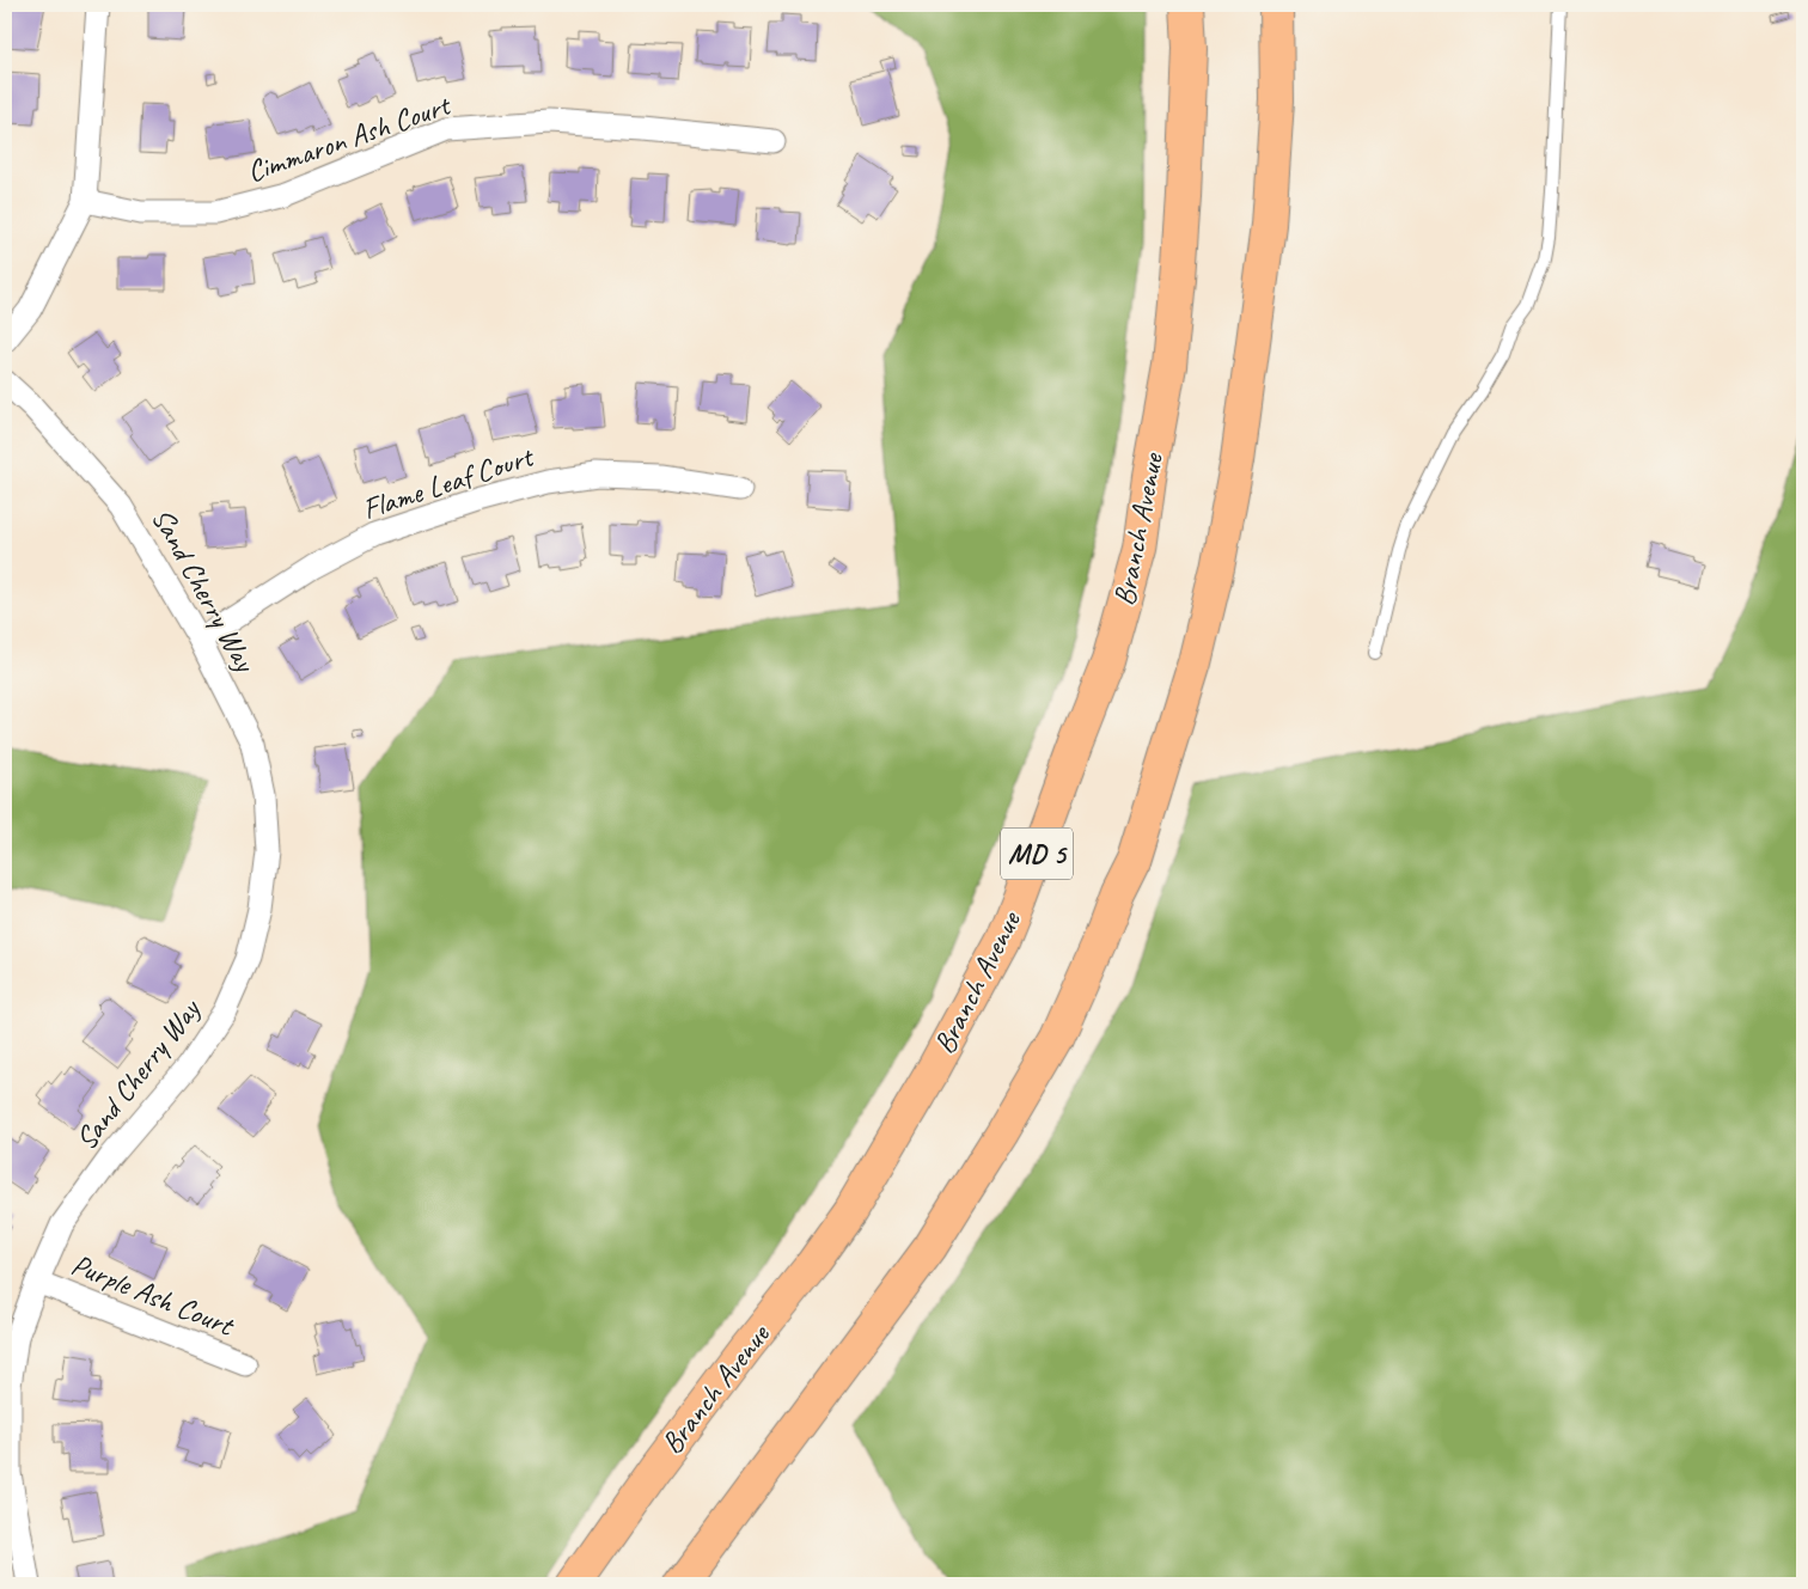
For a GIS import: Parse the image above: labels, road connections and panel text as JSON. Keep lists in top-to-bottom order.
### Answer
{
  "streets": {
    "highway": ["Branch Avenue", "MD 5"],
    "street": [
      "Cimmaron Ash Court",
      "Flame Leaf Court",
      "Sand Cherry Way",
      "Purple Ash Court"
    ]
  },
  "crossings": [
    ["Flame Leaf Court", "Sand Cherry Way"],
    ["Sand Cherry Way", "Purple Ash Court"]
  ]
}
